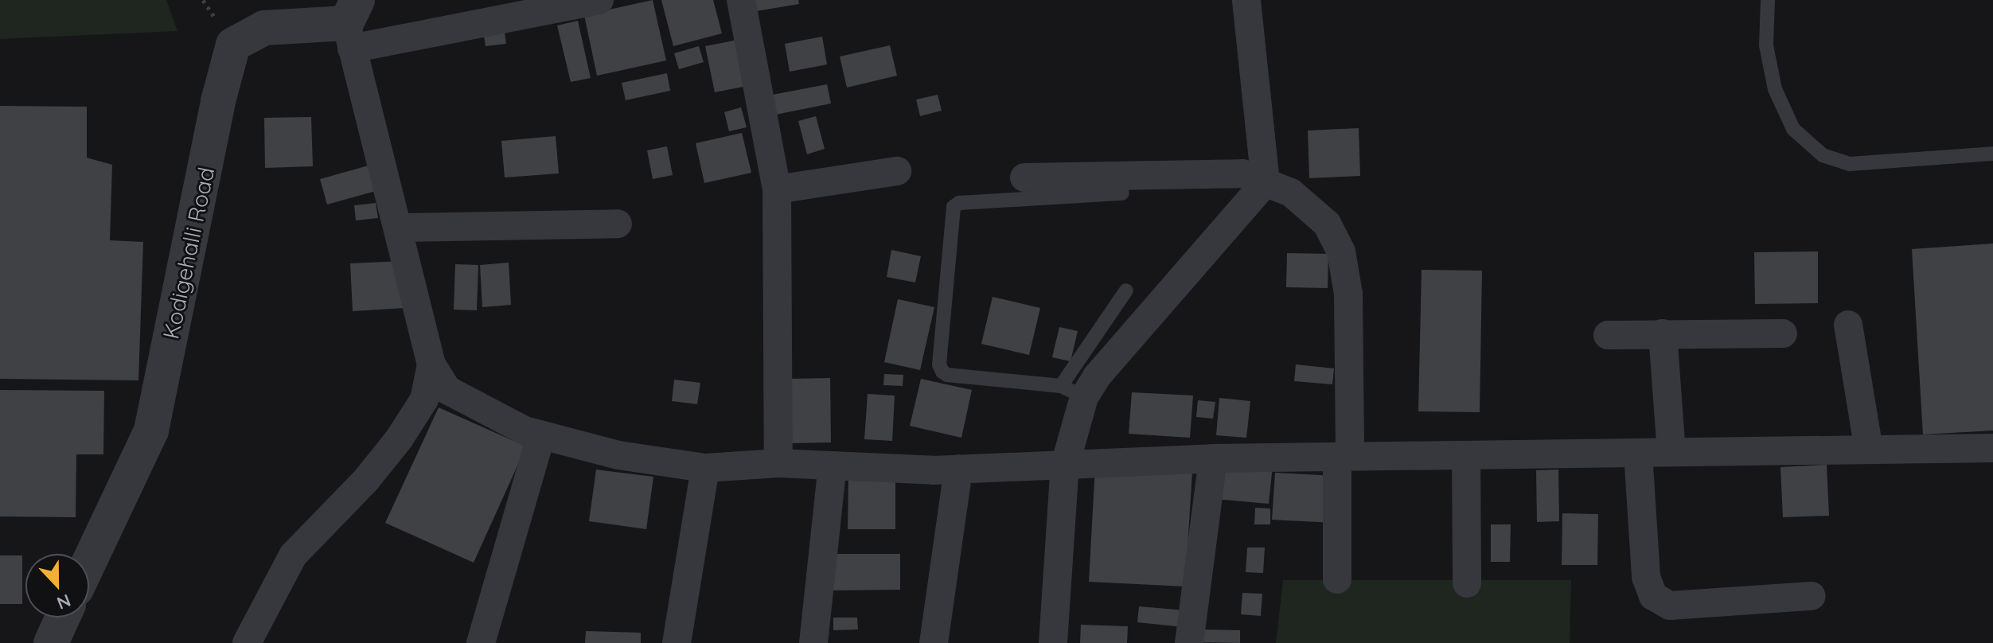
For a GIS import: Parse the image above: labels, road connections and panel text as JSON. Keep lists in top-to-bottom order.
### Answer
{
  "streets": {
    "street": ["Kodigehalli Road"]
  },
  "north": "bottom"
}
